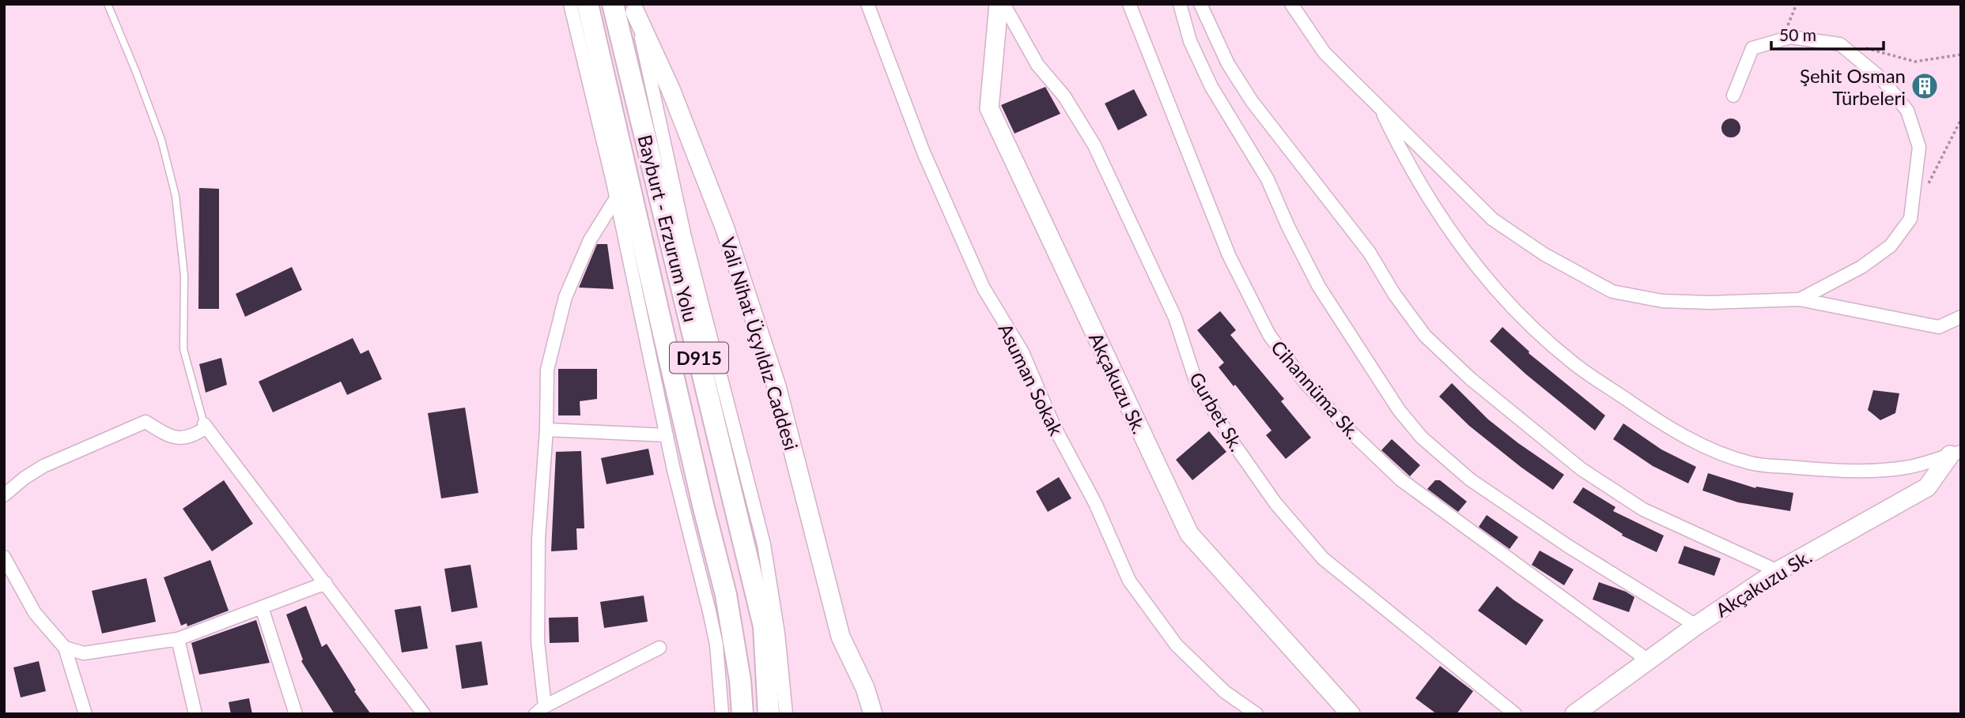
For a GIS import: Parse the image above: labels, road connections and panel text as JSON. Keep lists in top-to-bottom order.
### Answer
{
  "streets": {
    "highway": ["Bayburt - Erzurum Yolu", "D915"],
    "main road": ["Vali Nihat Üçyıldız Caddesi", "Akçakuzu Sk."],
    "street": ["Asuman Sokak", "Cihannüma Sk.", "Gurbet Sk."]
  },
  "crossings": [
    ["Akçakuzu Sk.", "Cihannüma Sk."]
  ],
  "places": {
    "building": ["Şehit Osman Türbeleri"]
  },
  "scale_bar": "50 m"
}
